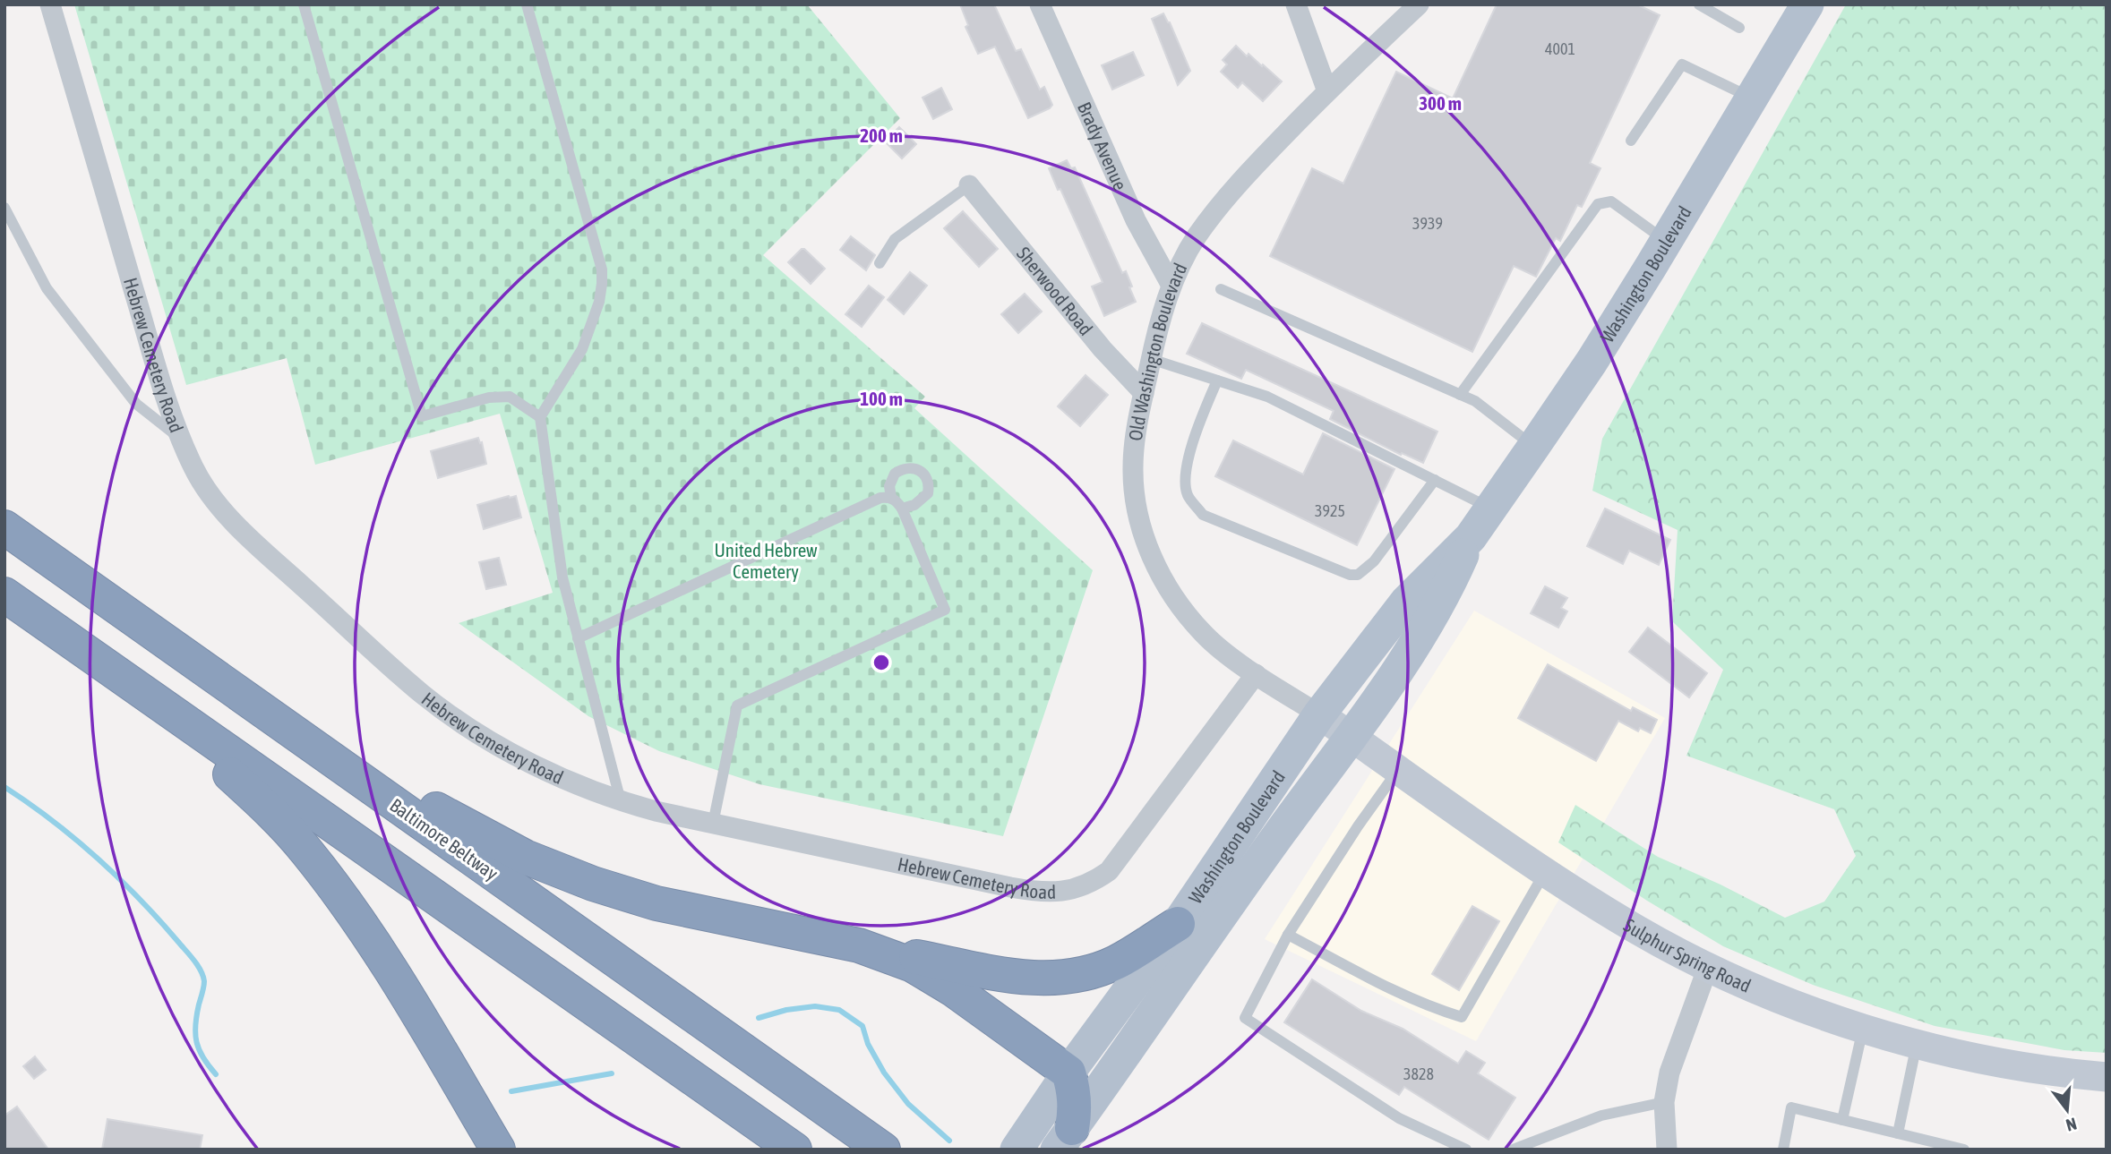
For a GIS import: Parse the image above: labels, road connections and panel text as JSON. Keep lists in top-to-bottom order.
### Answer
{
  "streets": {
    "highway": ["Baltimore Beltway"],
    "main road": ["Washington Boulevard", "Sulphur Spring Road"],
    "street": [
      "Brady Avenue",
      "Sherwood Road",
      "Old Washington Boulevard",
      "Hebrew Cemetery Road"
    ]
  },
  "crossings": [
    ["Brady Avenue", "Old Washington Boulevard"],
    ["Washington Boulevard", "Old Washington Boulevard"],
    ["Washington Boulevard", "Sulphur Spring Road"],
    ["Sherwood Road", "Old Washington Boulevard"],
    ["Old Washington Boulevard", "Hebrew Cemetery Road"],
    ["Old Washington Boulevard", "Sulphur Spring Road"]
  ],
  "parks": ["United Hebrew Cemetery"],
  "house_numbers": [
    "4001",
    "3939",
    "3925",
    "3828"
  ],
  "north": "bottom",
  "rings": ["300 m", "200 m", "100 m"]
}
